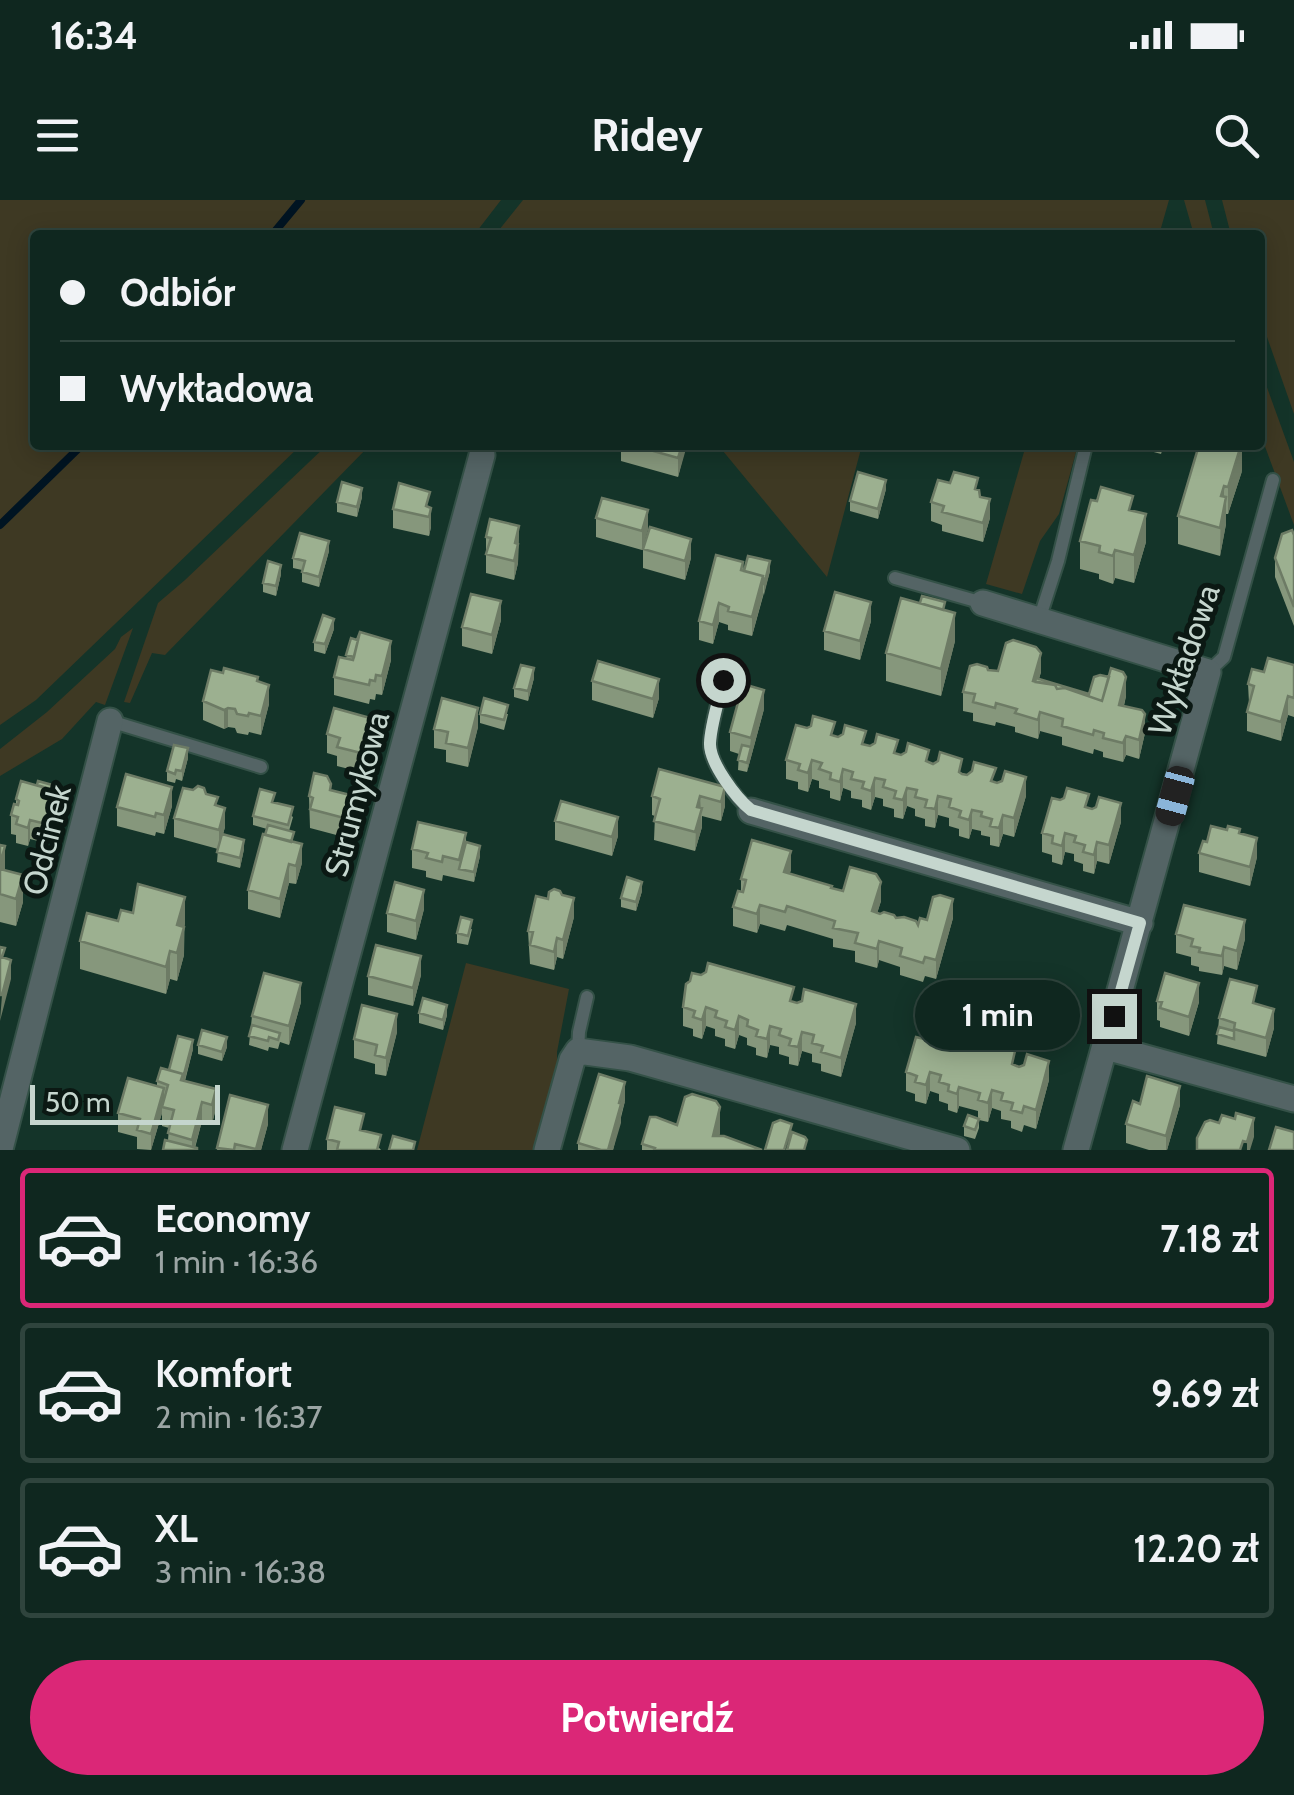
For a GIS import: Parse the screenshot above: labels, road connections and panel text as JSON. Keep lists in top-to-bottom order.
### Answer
{
  "streets": {
    "street": ["Wykładowa", "Strumykowa", "Odcinek"]
  },
  "scale_bar": "50 m",
  "page": {
    "status": "16:34",
    "header": "Ridey",
    "banner": ["Odbiór", "Wykładowa"],
    "bubble": "1 min",
    "scale": "50 m",
    "list": [
      {
        "name": "Economy",
        "note": "1 min · 16:36",
        "value": "7.18 zł"
      },
      {
        "name": "Komfort",
        "note": "2 min · 16:37",
        "value": "9.69 zł"
      },
      {
        "name": "XL",
        "note": "3 min · 16:38",
        "value": "12.20 zł"
      }
    ],
    "buttons": "Potwierdź"
  }
}
